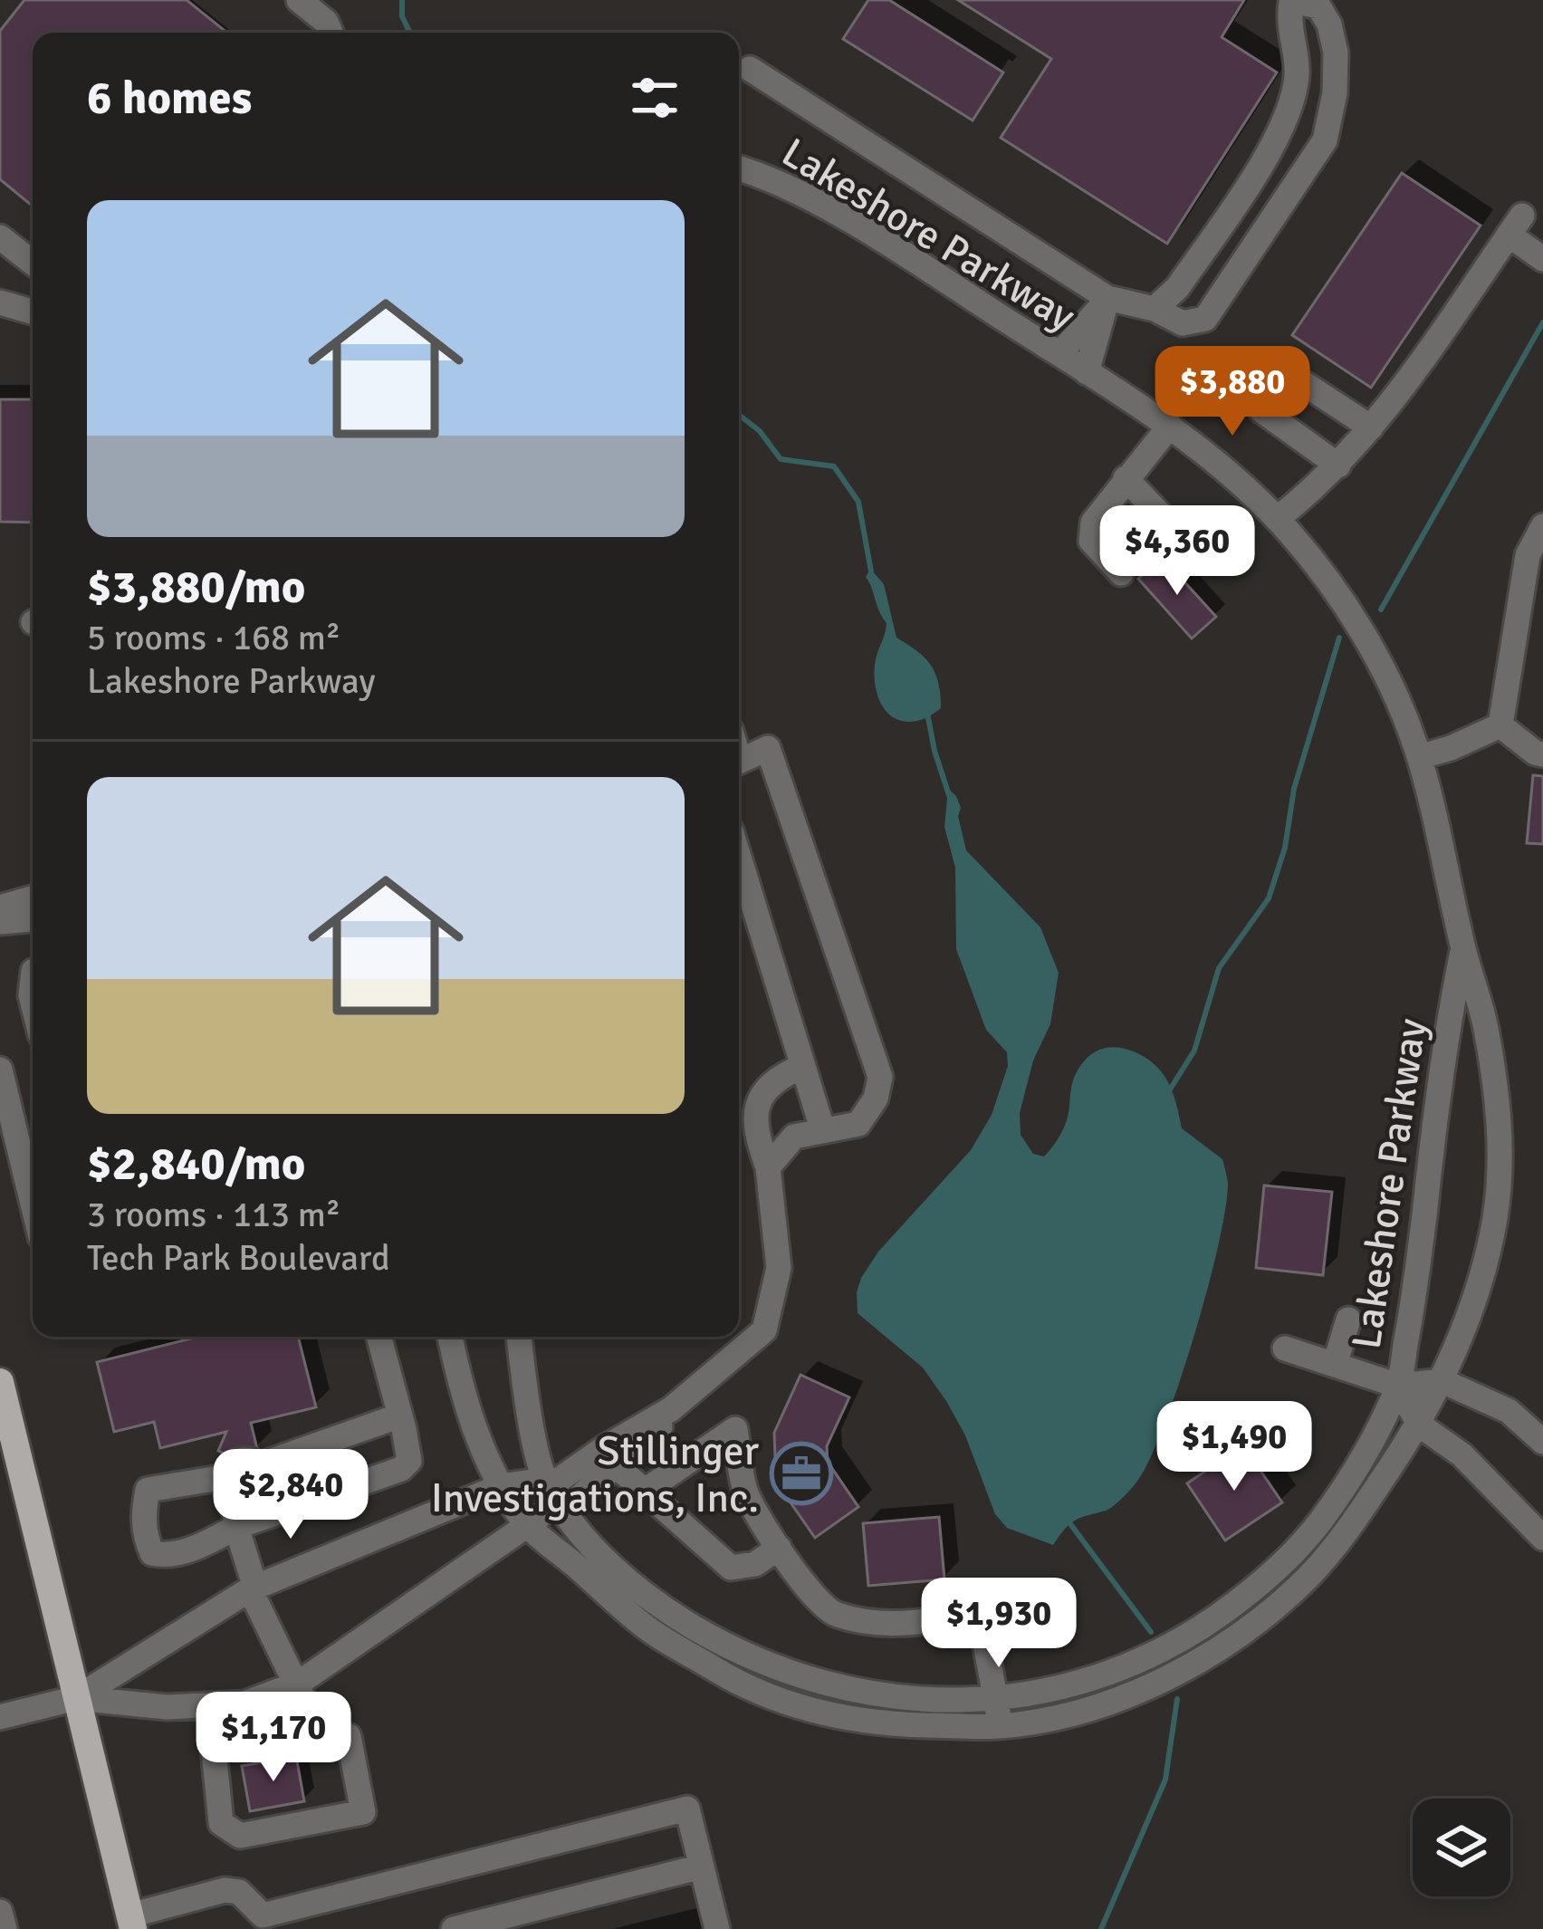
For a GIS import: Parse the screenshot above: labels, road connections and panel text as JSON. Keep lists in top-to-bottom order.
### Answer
{
  "streets": {
    "street": ["Lakeshore Parkway"]
  },
  "places": {
    "office": ["Stillinger Investigations, Inc."]
  },
  "page": {
    "heading": "6 homes",
    "list": [
      {
        "name": "$3,880/mo",
        "note": "5 rooms · 168 m² · Lakeshore Parkway"
      },
      {
        "name": "$2,840/mo",
        "note": "3 rooms · 113 m² · Tech Park Boulevard"
      }
    ],
    "price": [
      "$3,880",
      "$4,360",
      "$1,490",
      "$2,840",
      "$1,930",
      "$1,170"
    ]
  }
}
